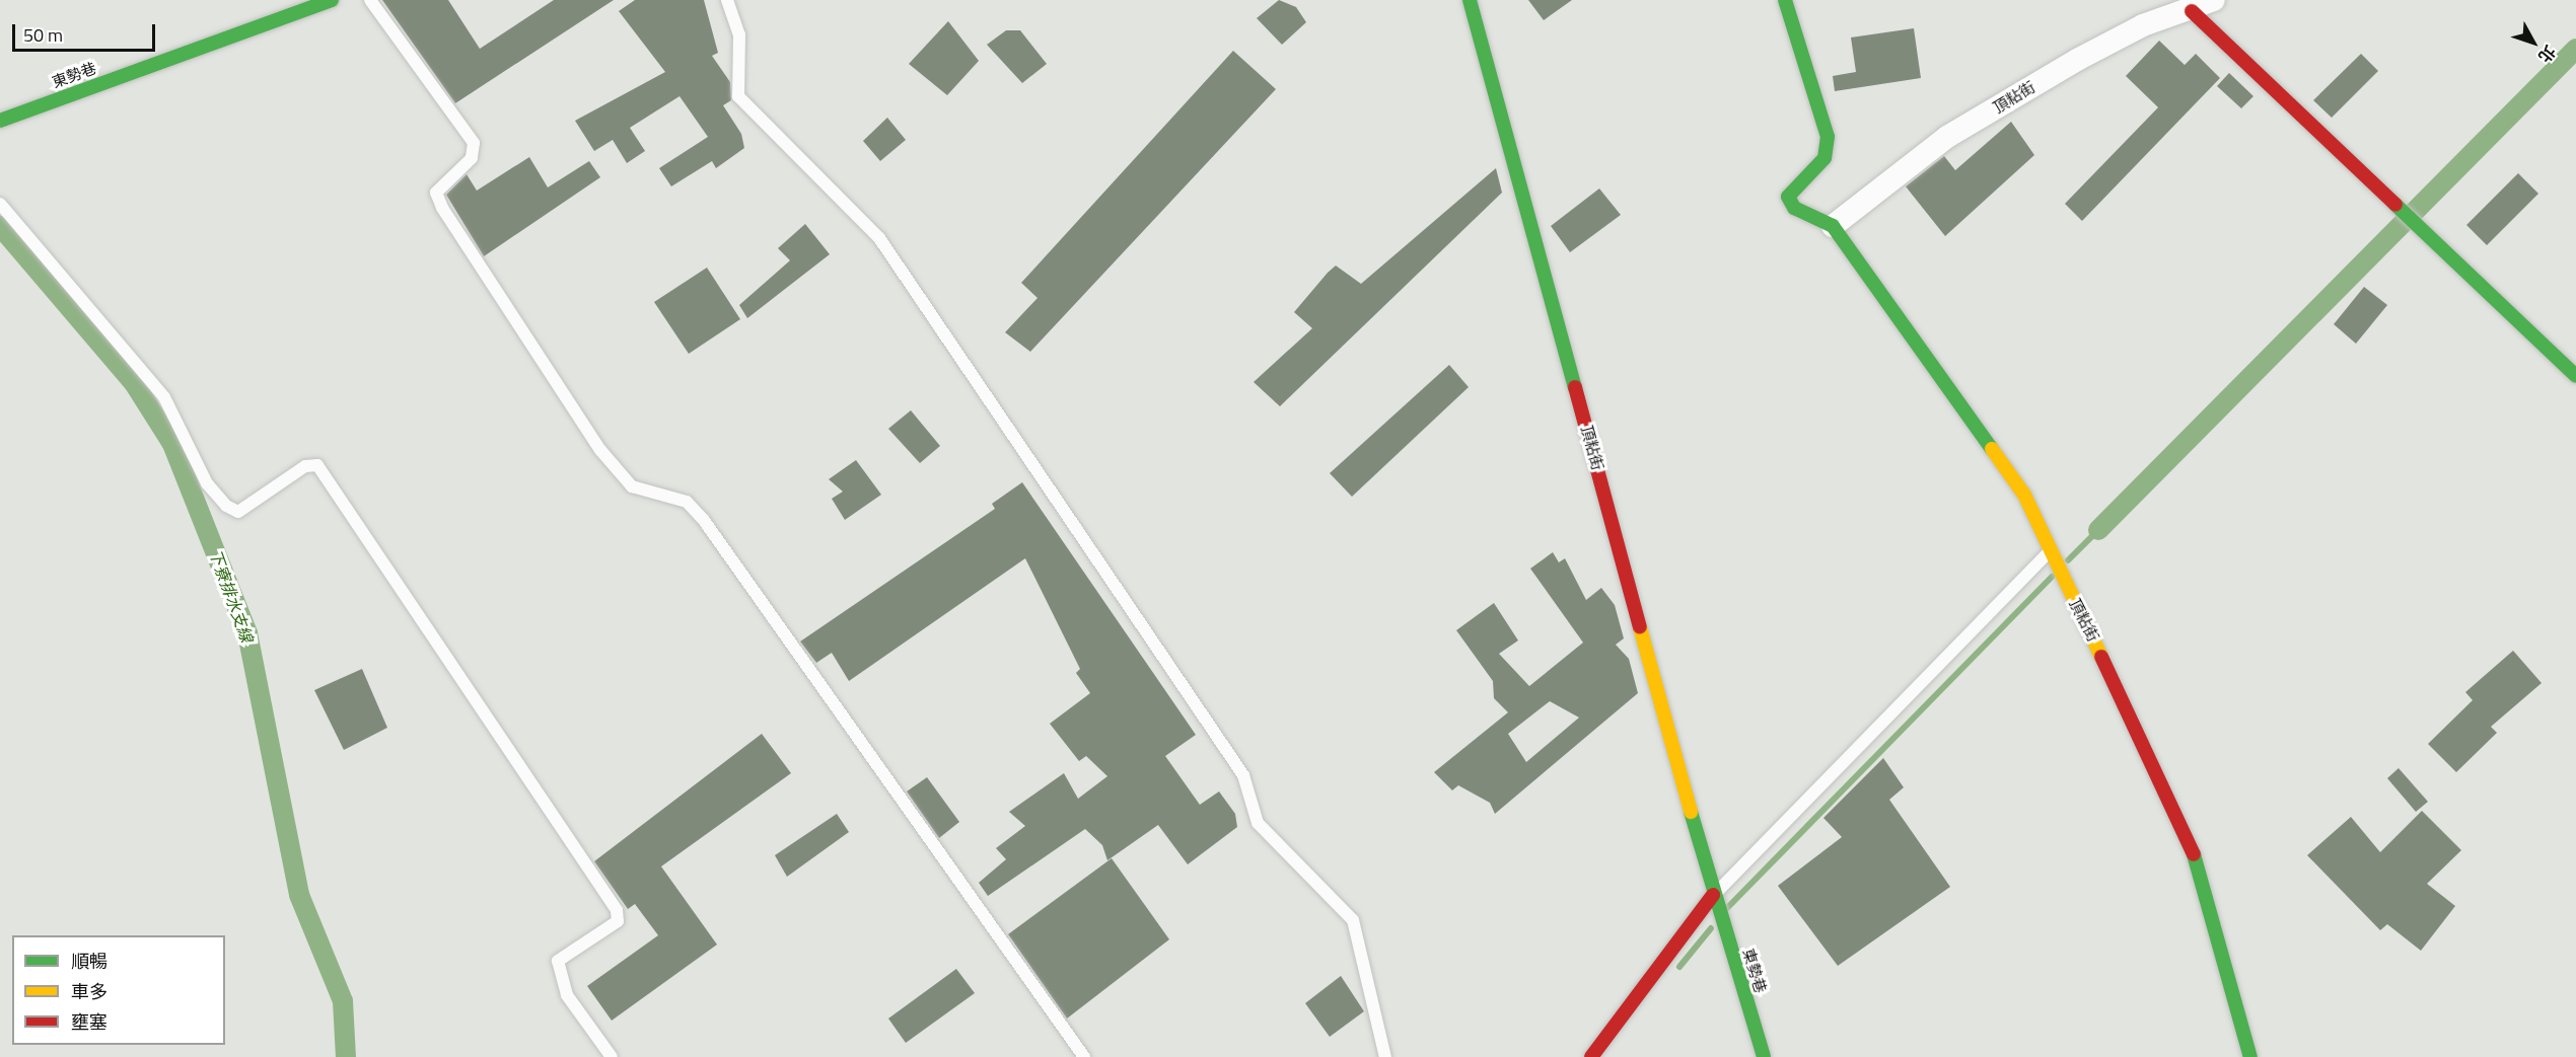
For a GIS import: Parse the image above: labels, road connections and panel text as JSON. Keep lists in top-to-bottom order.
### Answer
{
  "streets": {
    "street": ["東勢巷", "頂粘街"]
  },
  "crossings": [
    ["東勢巷", "頂粘街"]
  ],
  "water": ["下寮排水支線"],
  "legend": ["順暢", "車多", "壅塞"],
  "scale_bar": "50 m",
  "north": "bottom right"
}
